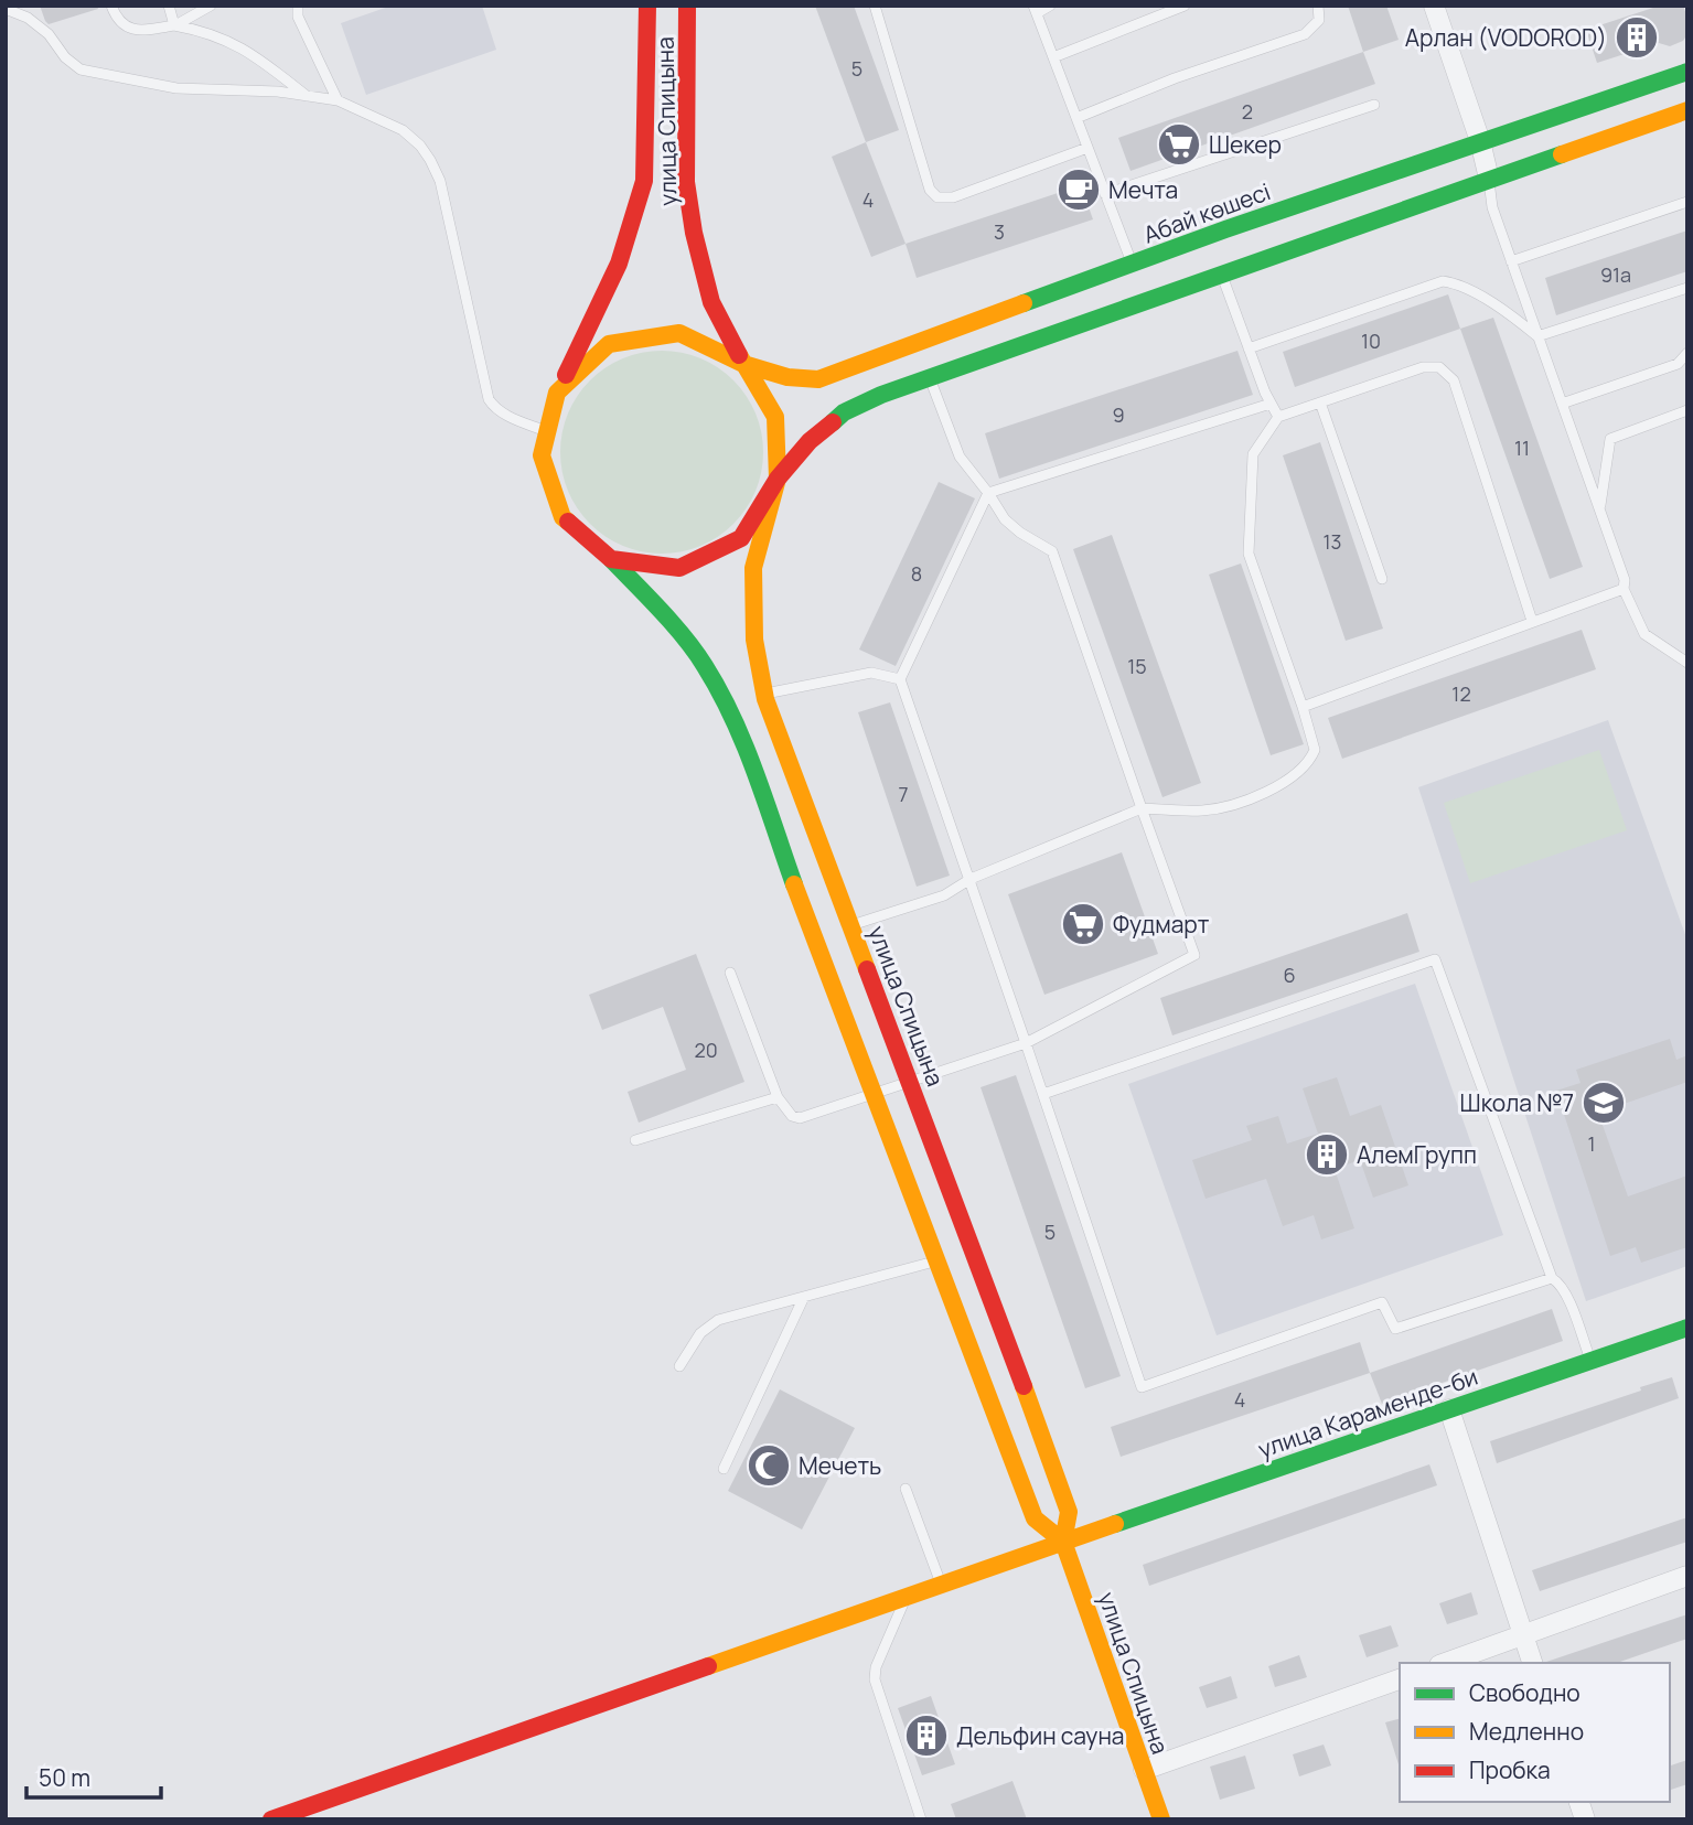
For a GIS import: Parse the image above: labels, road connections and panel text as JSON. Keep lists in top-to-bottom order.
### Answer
{
  "streets": {
    "street": ["улица Спицына", "Абай көшесі", "улица Караменде-би"]
  },
  "crossings": [
    ["улица Спицына", "Абай көшесі"],
    ["улица Спицына", "улица Караменде-би"]
  ],
  "places": {
    "building": ["Арлан (VODOROD)", "АлемГрупп", "Дельфин сауна"],
    "supermarket": ["Шекер", "Фудмарт"],
    "cafe": ["Мечта"],
    "school or university": ["Школа №7"],
    "mosque": ["Мечеть"]
  },
  "house_numbers": [
    "5",
    "2",
    "4",
    "3",
    "91а",
    "10",
    "9",
    "11",
    "13",
    "8",
    "15",
    "12",
    "7",
    "6",
    "20",
    "1",
    "5",
    "4"
  ],
  "legend": ["Свободно", "Медленно", "Пробка"],
  "scale_bar": "50 m"
}
